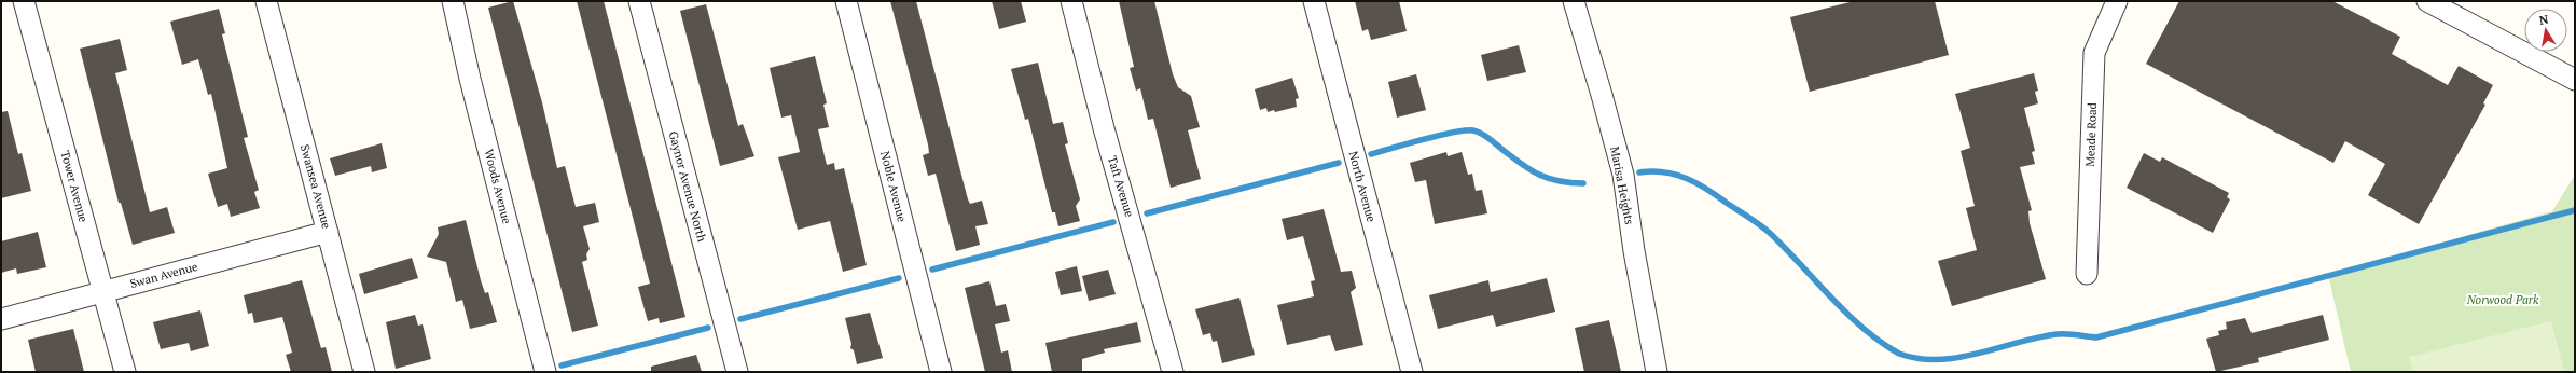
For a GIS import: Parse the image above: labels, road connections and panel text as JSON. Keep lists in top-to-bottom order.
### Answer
{
  "streets": {
    "street": [
      "Meade Road",
      "Marisa Heights",
      "Tower Avenue",
      "Swansea Avenue",
      "Woods Avenue",
      "Gaynor Avenue North",
      "Noble Avenue",
      "Taft Avenue",
      "North Avenue",
      "Swan Avenue"
    ]
  },
  "crossings": [
    ["Tower Avenue", "Swan Avenue"],
    ["Swansea Avenue", "Swan Avenue"]
  ],
  "parks": ["Norwood Park"],
  "north": "top"
}
